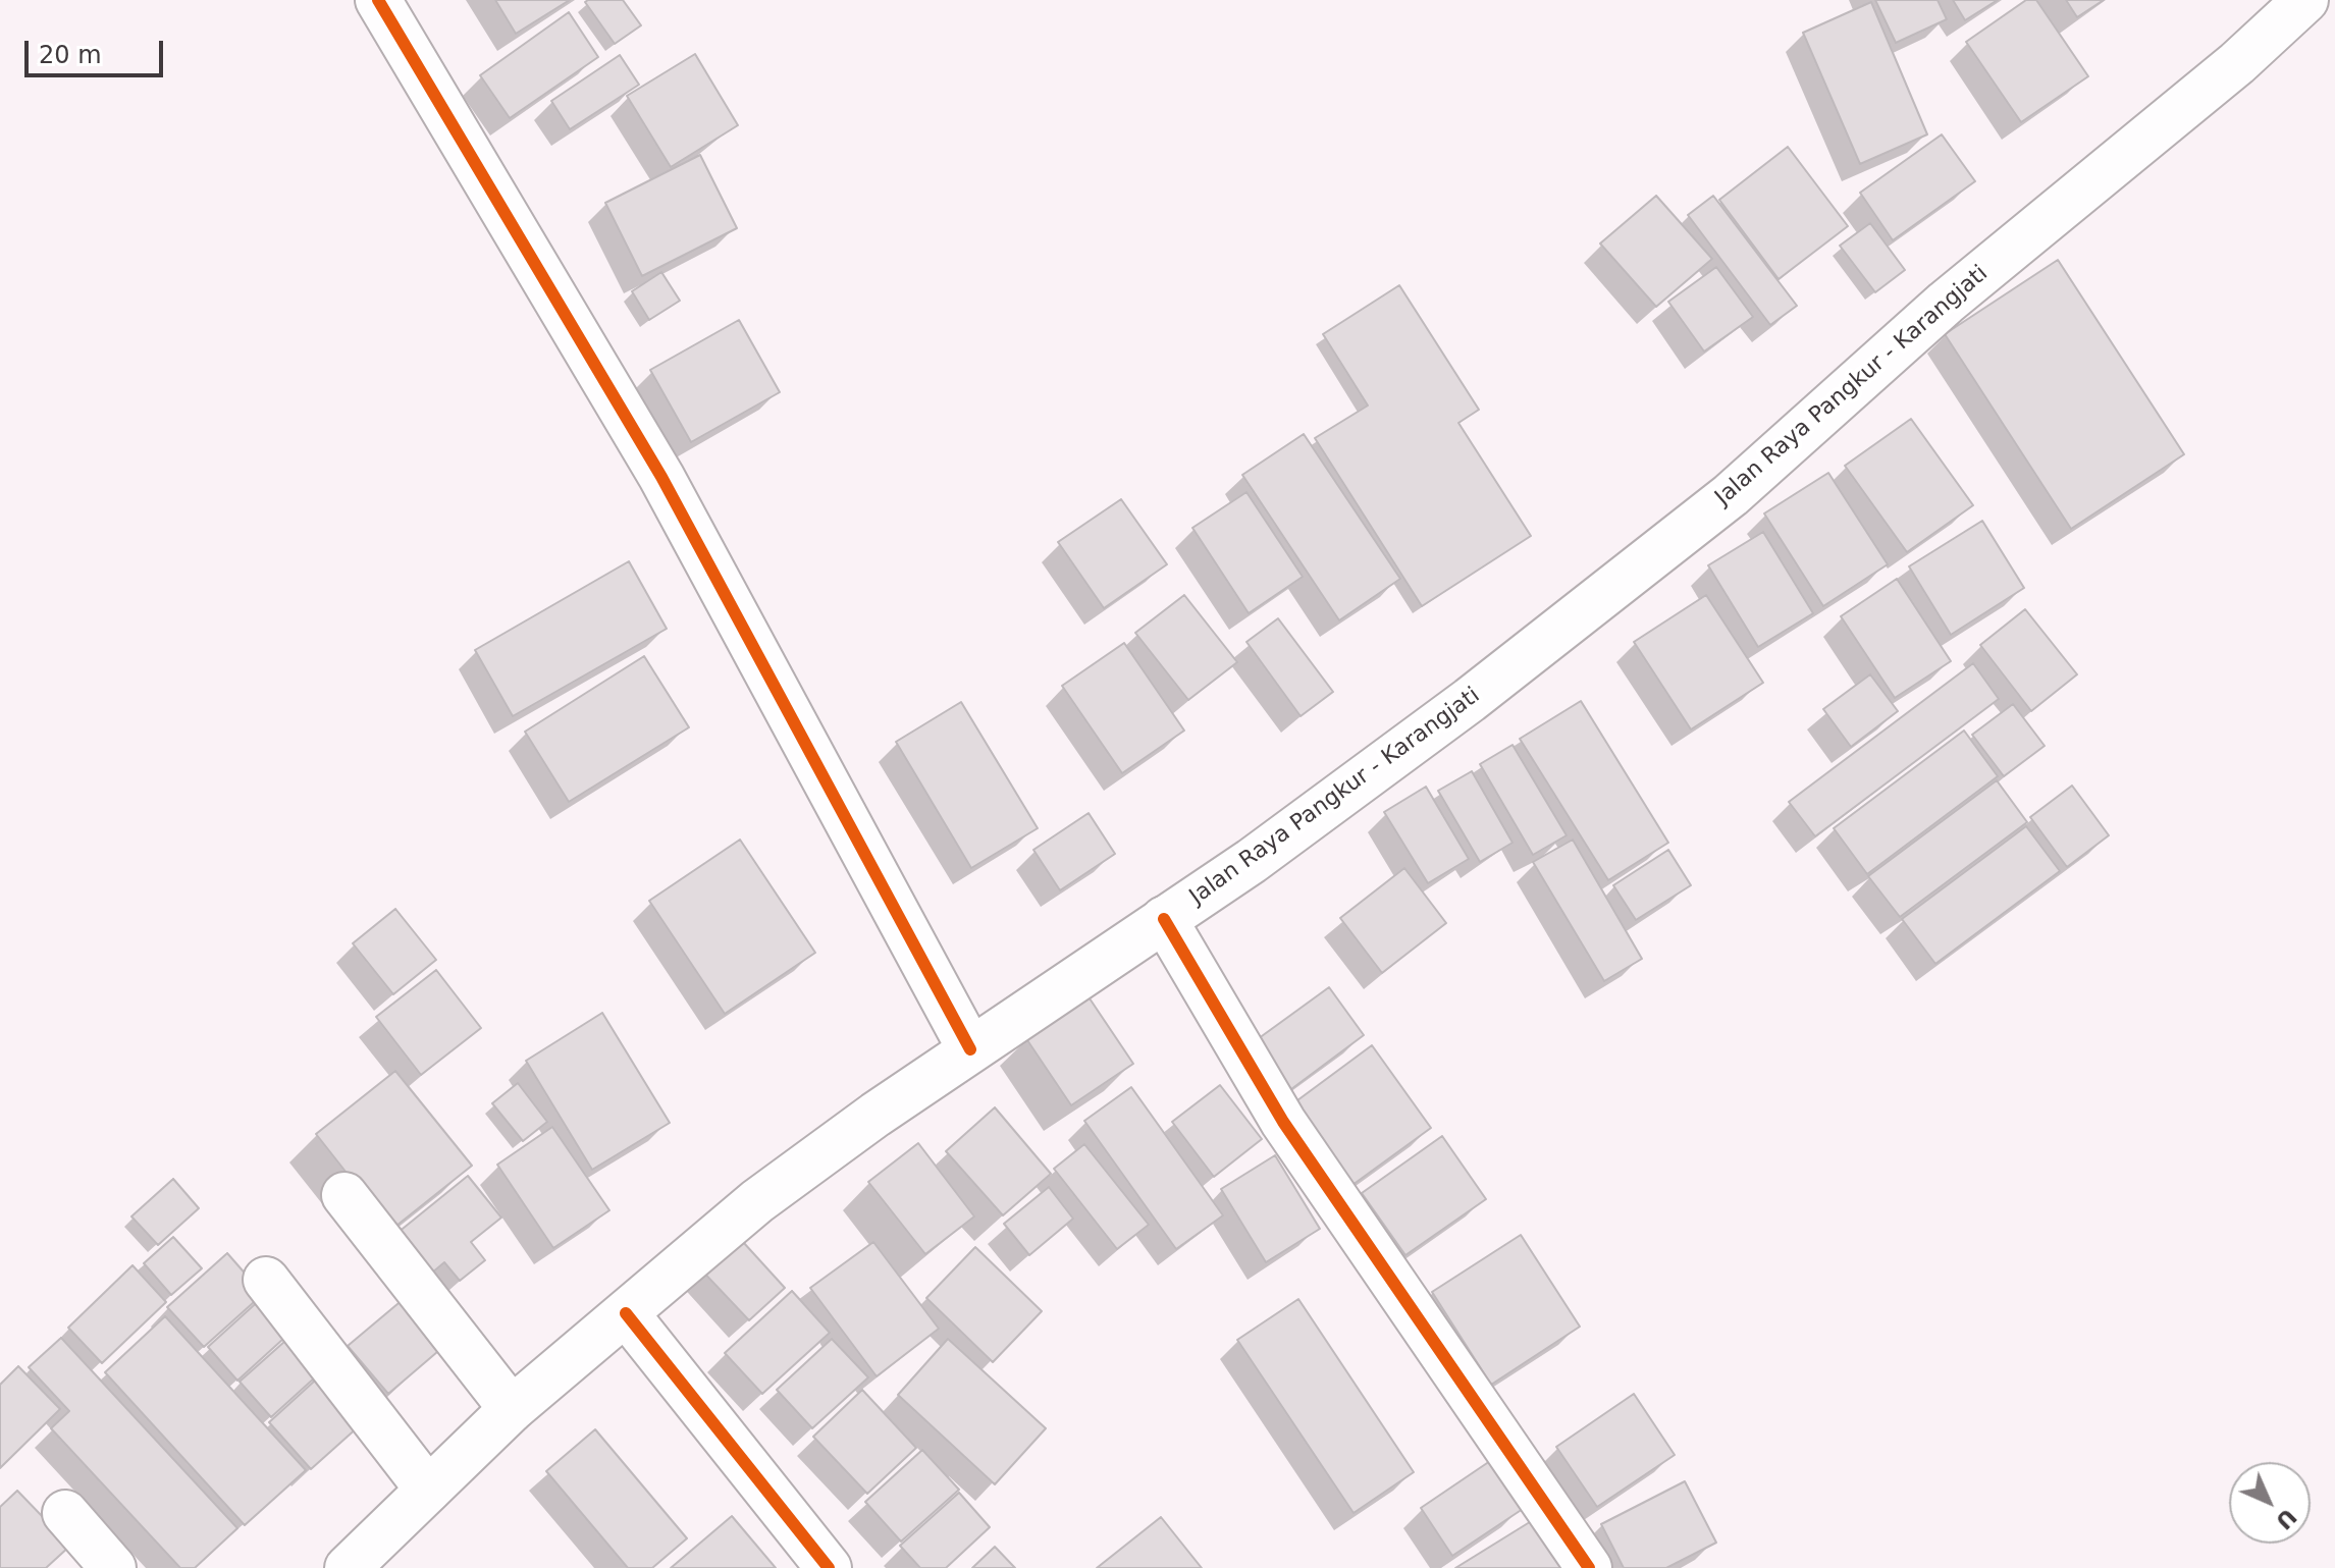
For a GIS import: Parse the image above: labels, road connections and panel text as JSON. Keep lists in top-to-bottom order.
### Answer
{
  "streets": {
    "street": ["Jalan Raya Pangkur - Karangjati"]
  },
  "scale_bar": "20 m",
  "north": "bottom right"
}
